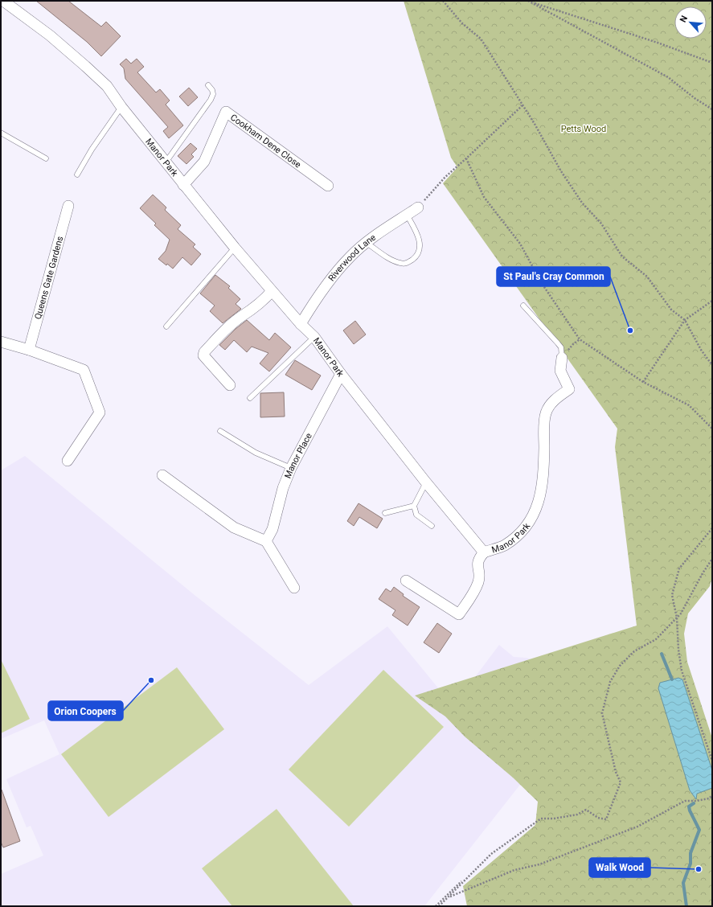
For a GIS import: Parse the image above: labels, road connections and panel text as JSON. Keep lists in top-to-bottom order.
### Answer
{
  "streets": {
    "street": [
      "Cookham Dene Close",
      "Manor Park",
      "Riverwood Lane",
      "Queens Gate Gardens",
      "Manor Place"
    ]
  },
  "crossings": [
    ["Cookham Dene Close", "Manor Park"],
    ["Manor Park", "Riverwood Lane"],
    ["Manor Park", "Manor Place"]
  ],
  "parks": ["Petts Wood"],
  "places": ["St Paul's Cray Common", "Orion Coopers", "Walk Wood"],
  "north": "top left"
}
